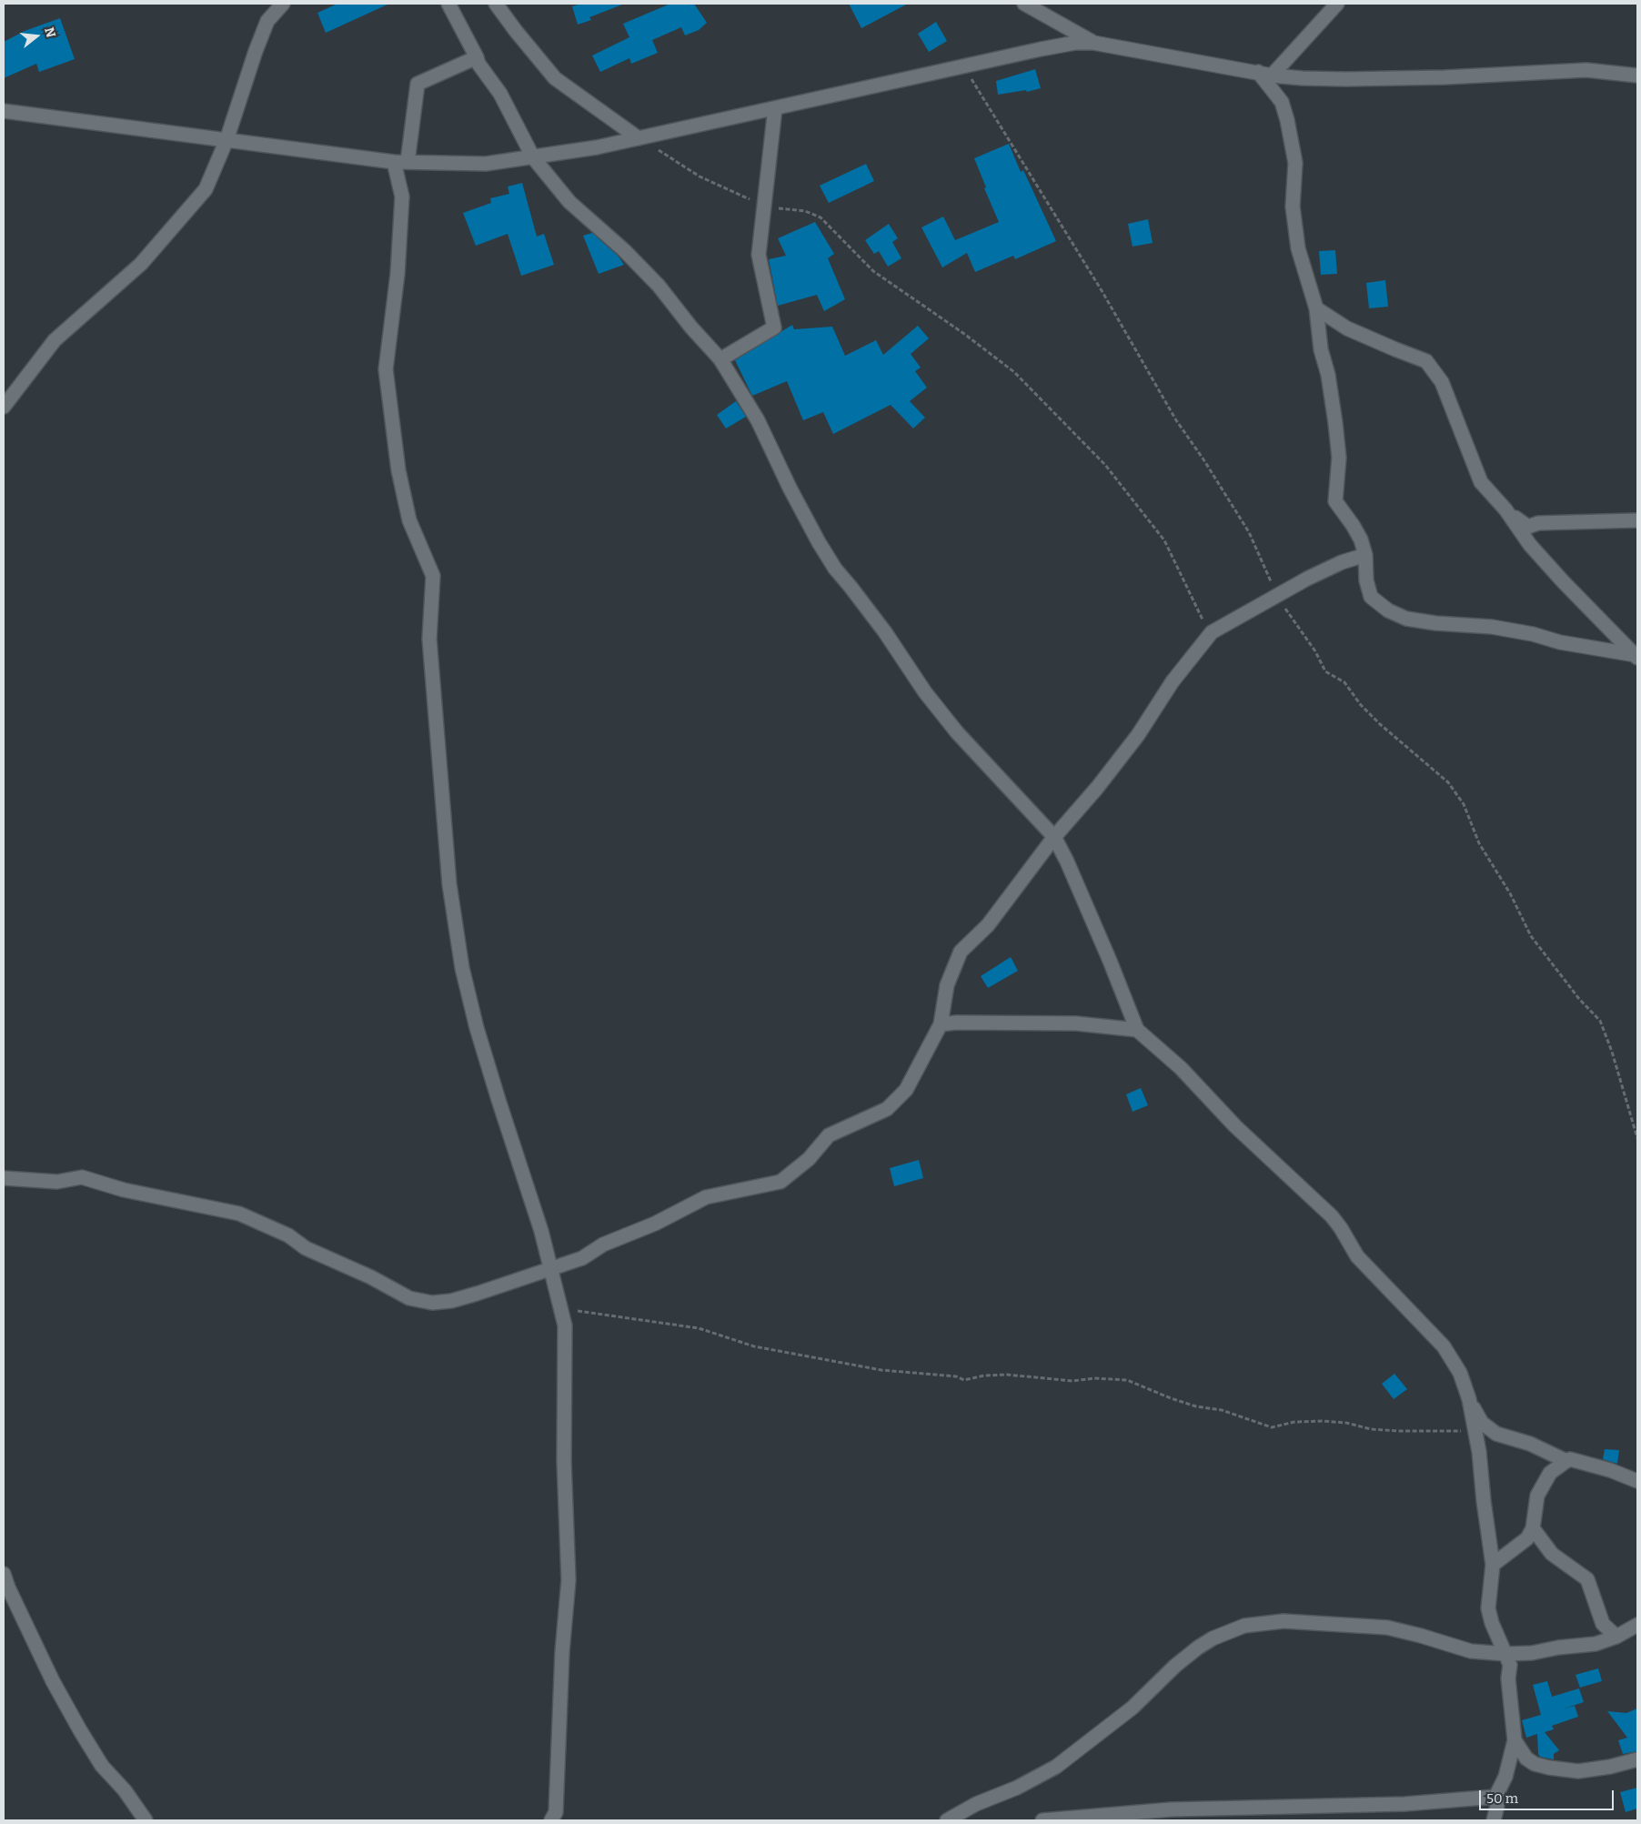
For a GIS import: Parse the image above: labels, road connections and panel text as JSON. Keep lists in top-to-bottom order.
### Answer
{
  "scale_bar": "50 m",
  "north": "right"
}
